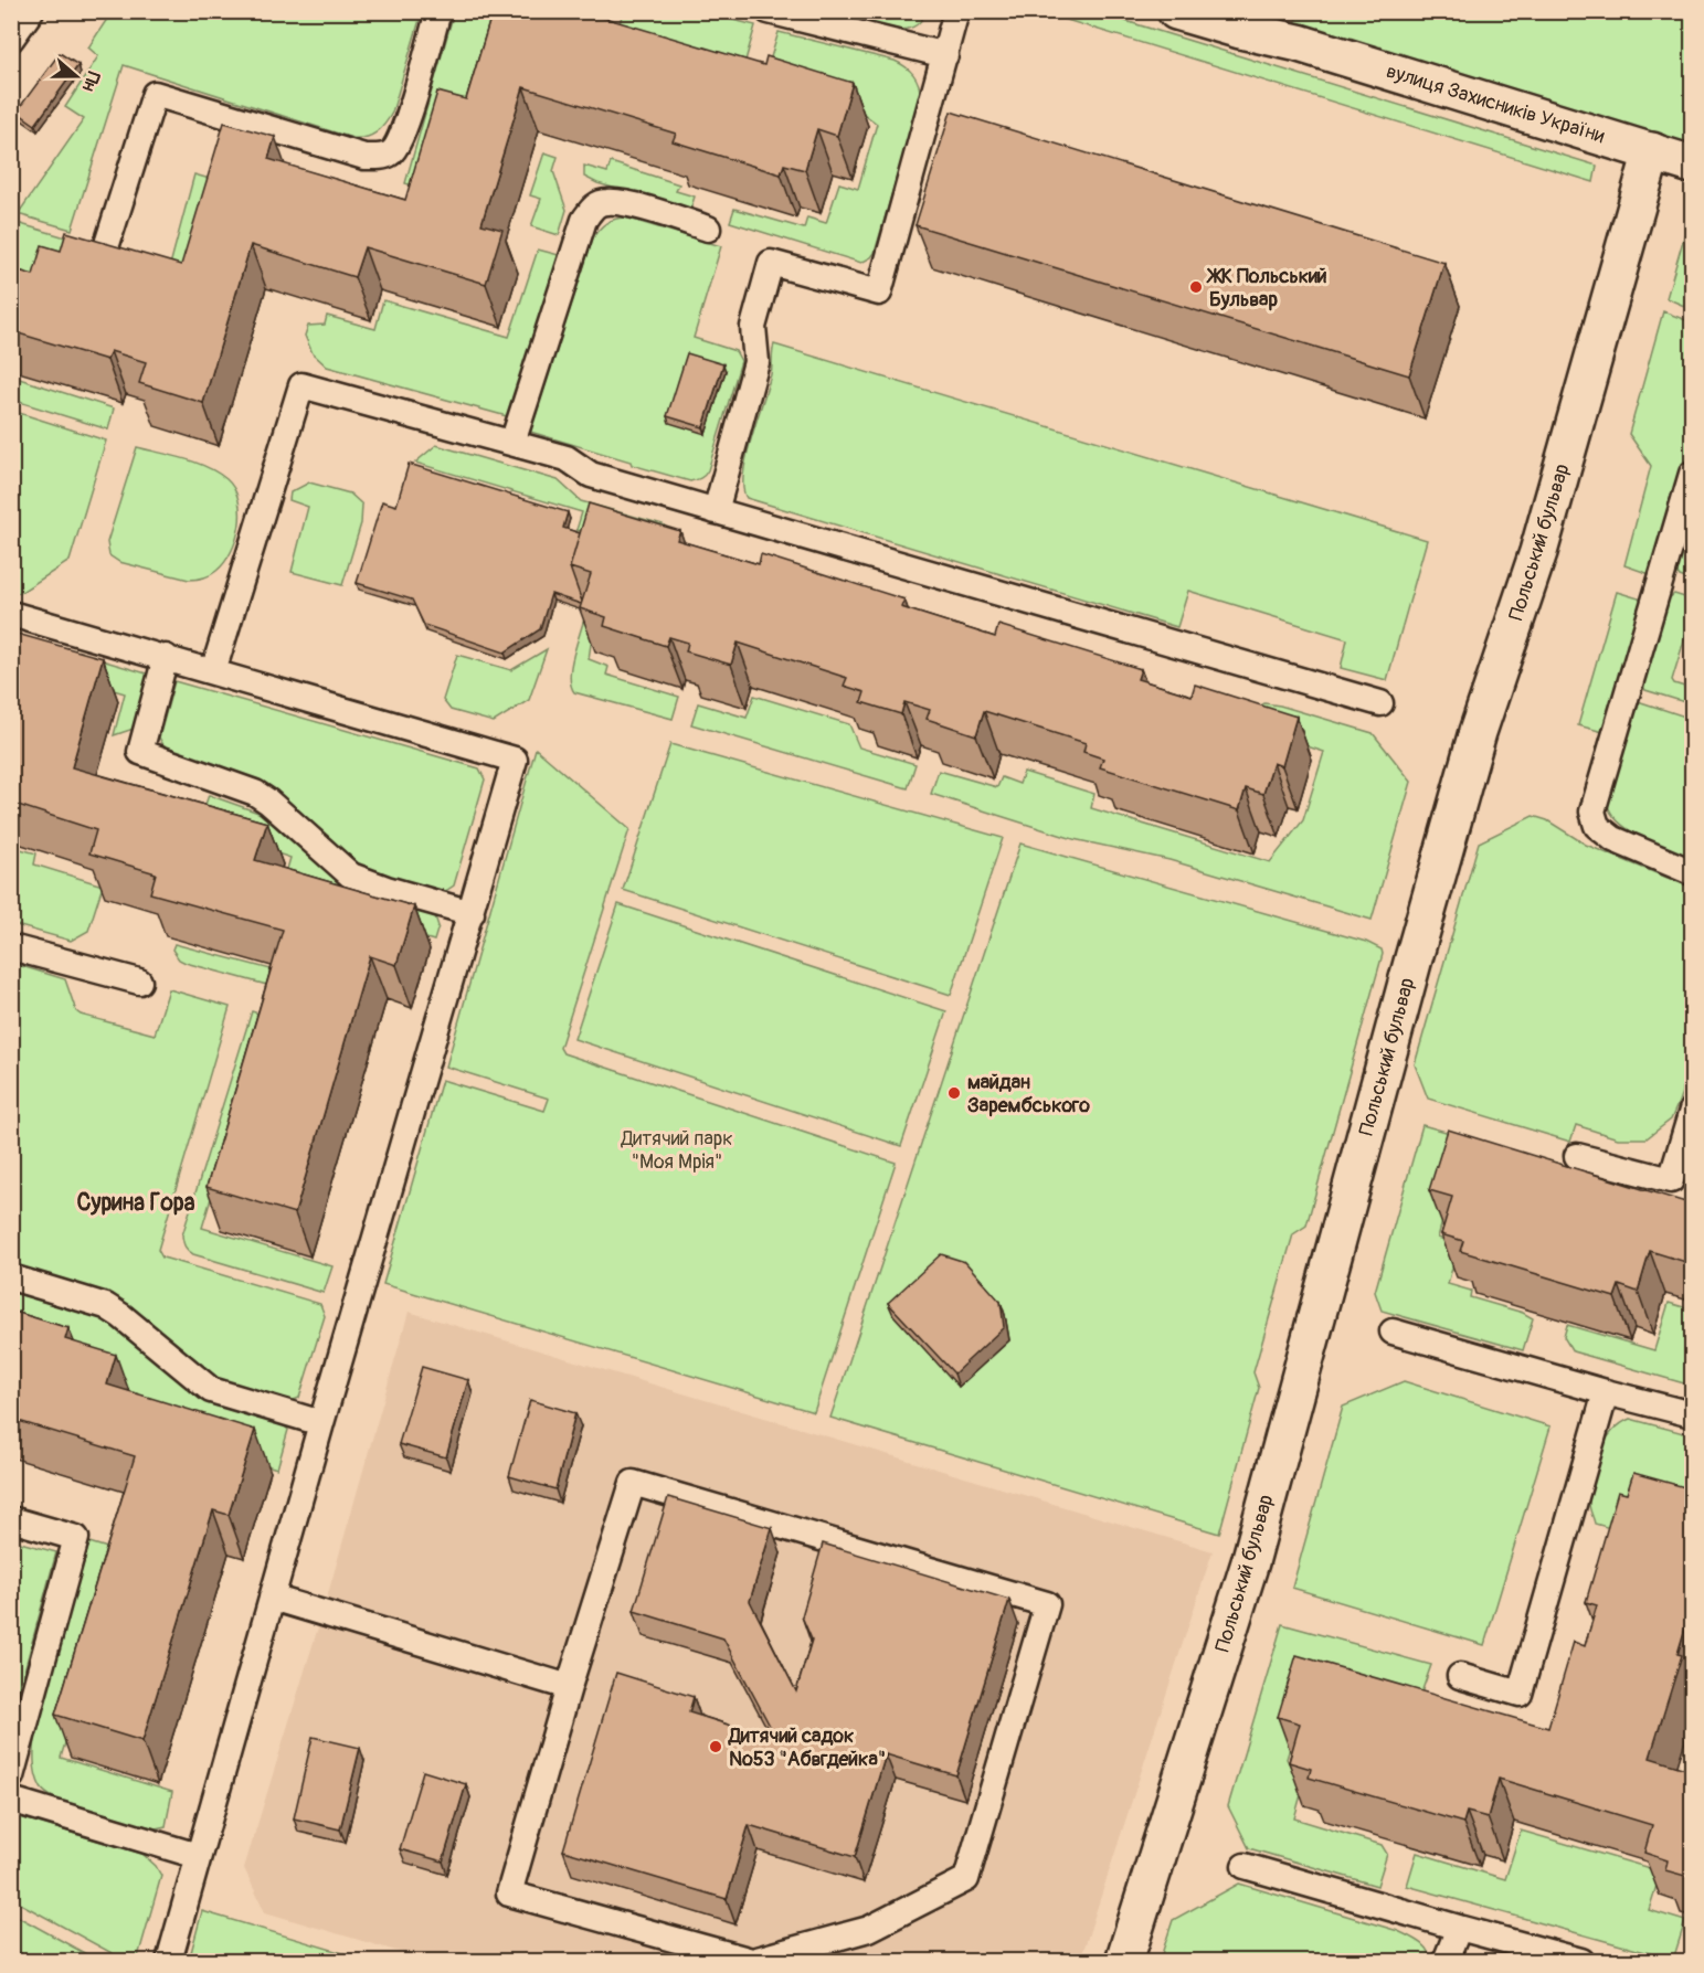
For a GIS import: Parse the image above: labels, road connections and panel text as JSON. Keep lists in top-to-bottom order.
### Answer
{
  "streets": {
    "street": ["вулиця Захисників України", "Польський бульвар"]
  },
  "crossings": [
    ["вулиця Захисників України", "Польський бульвар"]
  ],
  "districts": ["Сурина Гора"],
  "parks": ["Дитячий парк \"Моя Мрія\""],
  "places": ["ЖК Польський Бульвар", "майдан Зарембського", "Дитячий садок №53 \"Абвгдейка\""],
  "north": "right"
}
